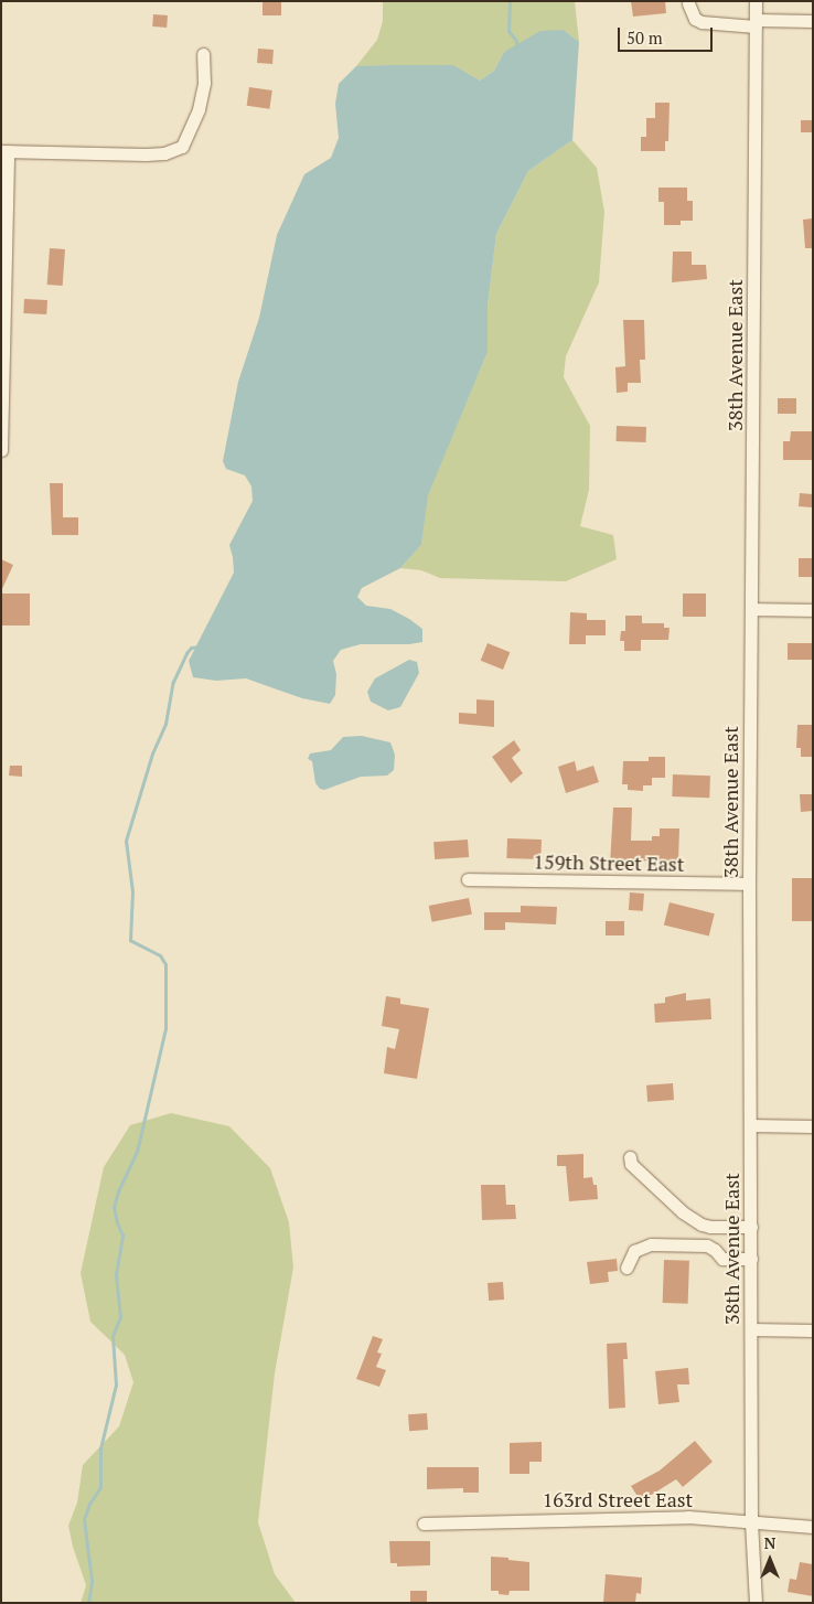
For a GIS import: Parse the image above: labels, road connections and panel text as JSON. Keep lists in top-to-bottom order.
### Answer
{
  "streets": {
    "street": ["38th Avenue East", "159th Street East", "163rd Street East"]
  },
  "crossings": [
    ["38th Avenue East", "159th Street East"],
    ["38th Avenue East", "163rd Street East"]
  ],
  "scale_bar": "50 m",
  "north": "top"
}
